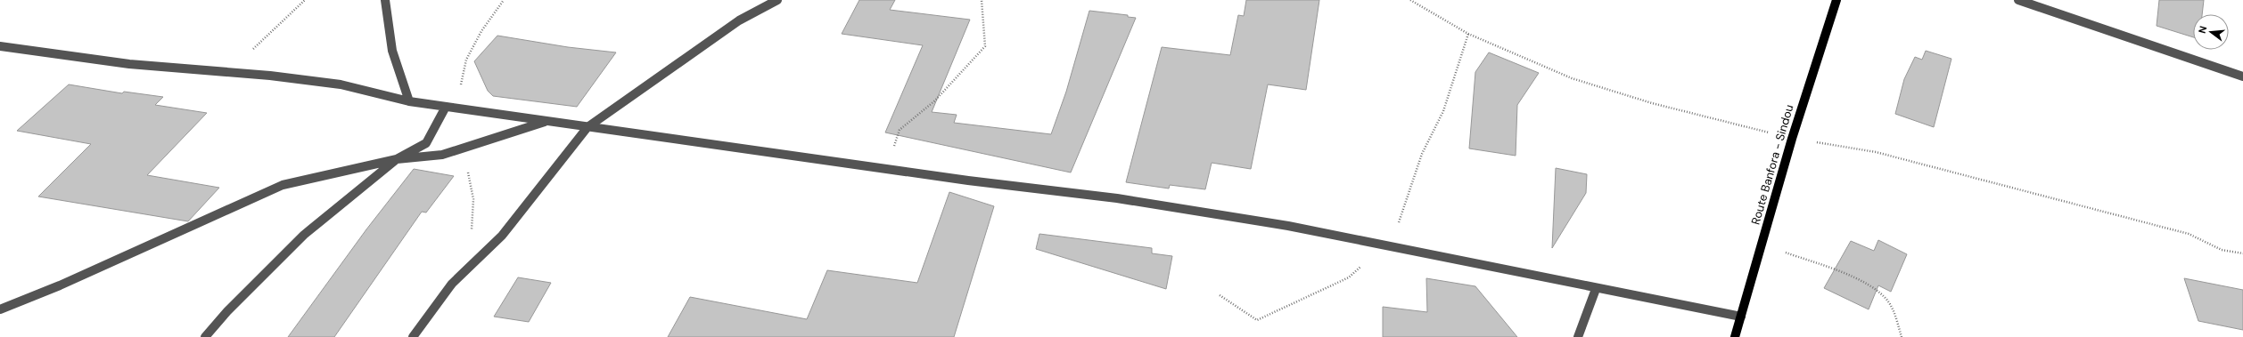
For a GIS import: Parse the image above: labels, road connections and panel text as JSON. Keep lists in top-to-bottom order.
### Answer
{
  "streets": {
    "main road": ["Route Banfora - Sindou"]
  },
  "north": "left"
}
